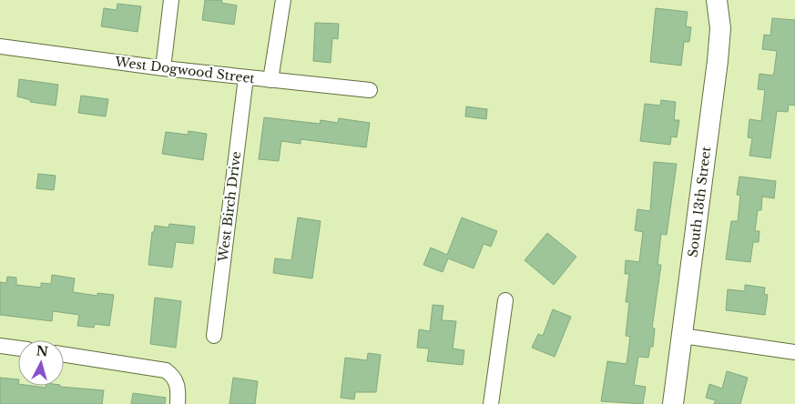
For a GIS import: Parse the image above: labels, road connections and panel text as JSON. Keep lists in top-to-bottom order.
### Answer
{
  "streets": {
    "street": ["West Dogwood Street", "South 13th Street", "West Birch Drive"]
  },
  "crossings": [
    ["West Dogwood Street", "West Birch Drive"]
  ],
  "north": "top"
}
